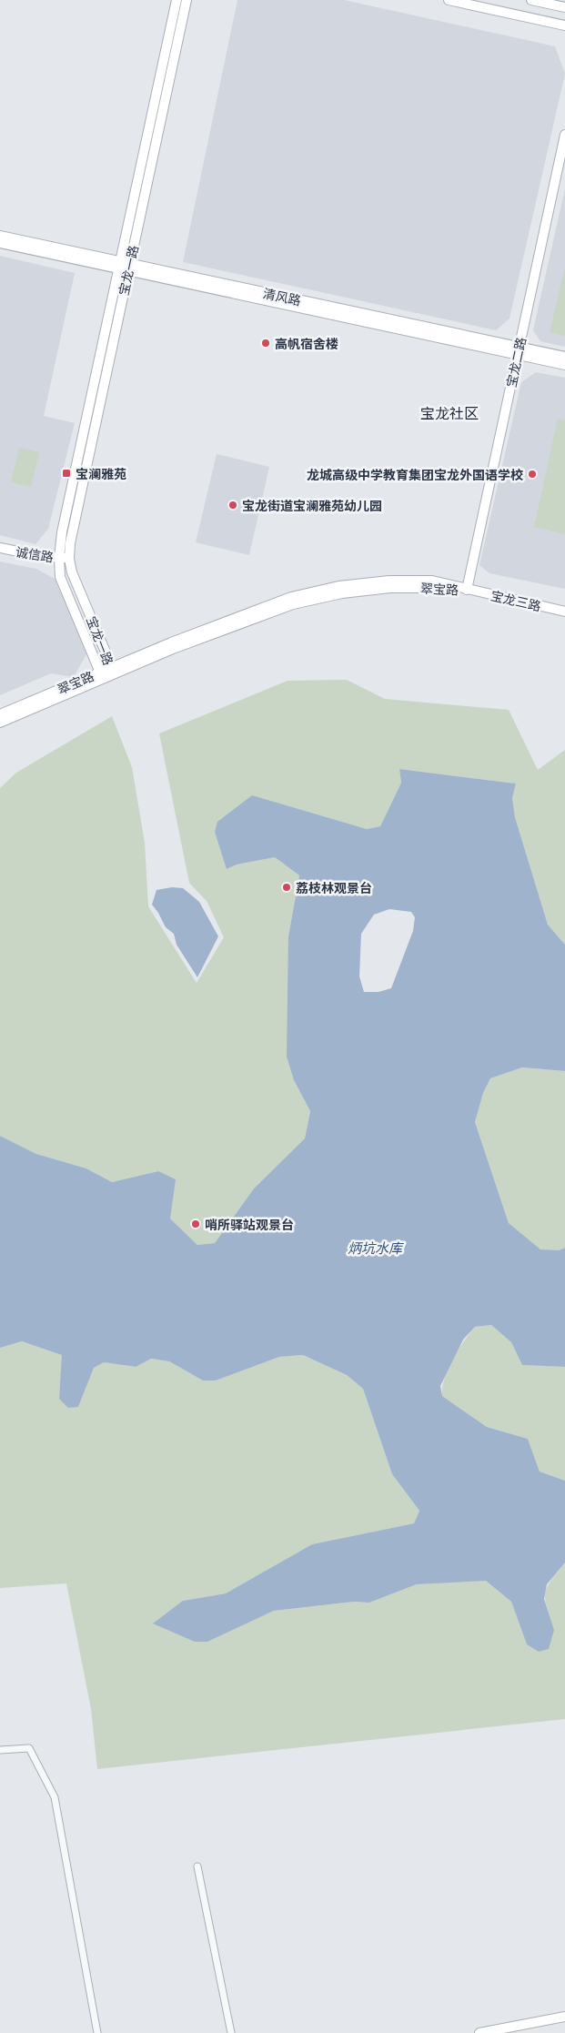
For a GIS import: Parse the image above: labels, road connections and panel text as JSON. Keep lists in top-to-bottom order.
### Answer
{
  "streets": {
    "street": [
      "宝龙一路",
      "清风路",
      "宝龙二路",
      "诚信路",
      "翠宝路",
      "宝龙三路"
    ]
  },
  "crossings": [
    ["宝龙一路", "清风路"],
    ["宝龙一路", "诚信路"],
    ["宝龙一路", "翠宝路"],
    ["清风路", "宝龙二路"],
    ["宝龙二路", "翠宝路"],
    ["宝龙二路", "宝龙三路"],
    ["翠宝路", "宝龙三路"]
  ],
  "districts": ["宝龙社区"],
  "water": ["炳坑水库"],
  "places": {
    "other": [
      "高帆宿舍楼",
      "龙城高级中学教育集团宝龙外国语学校",
      "宝龙街道宝澜雅苑幼儿园",
      "荔枝林观景台",
      "哨所驿站观景台"
    ],
    "transit": ["宝澜雅苑"]
  }
}
